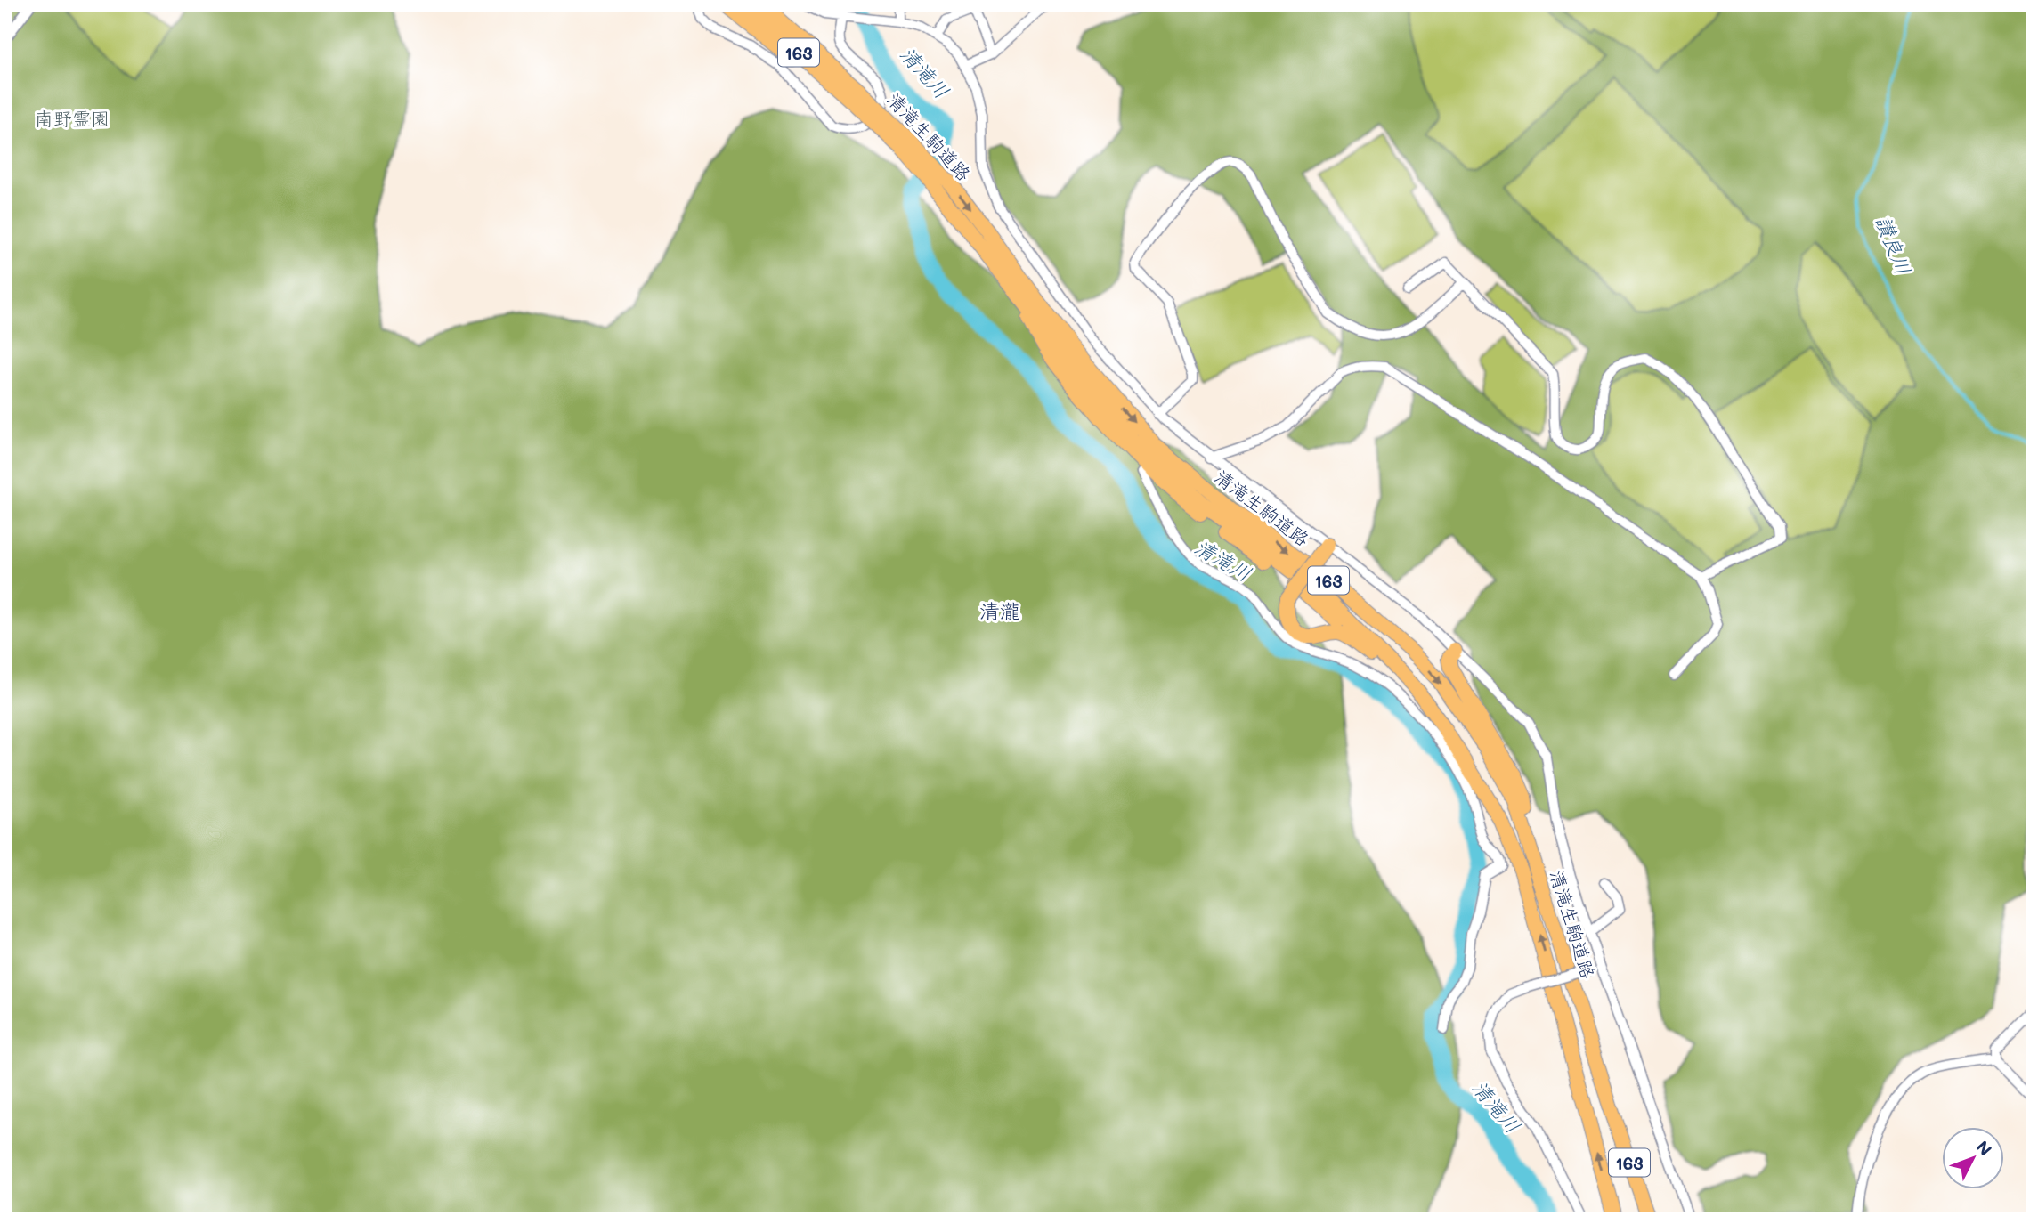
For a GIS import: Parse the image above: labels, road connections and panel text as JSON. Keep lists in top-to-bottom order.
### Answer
{
  "streets": {
    "highway": ["163", "清滝生駒道路"]
  },
  "crossings": [
    ["163", "清滝生駒道路"]
  ],
  "districts": ["清瀧"],
  "water": ["清滝川", "讃良川"],
  "parks": ["南野霊園"],
  "north": "top right"
}
